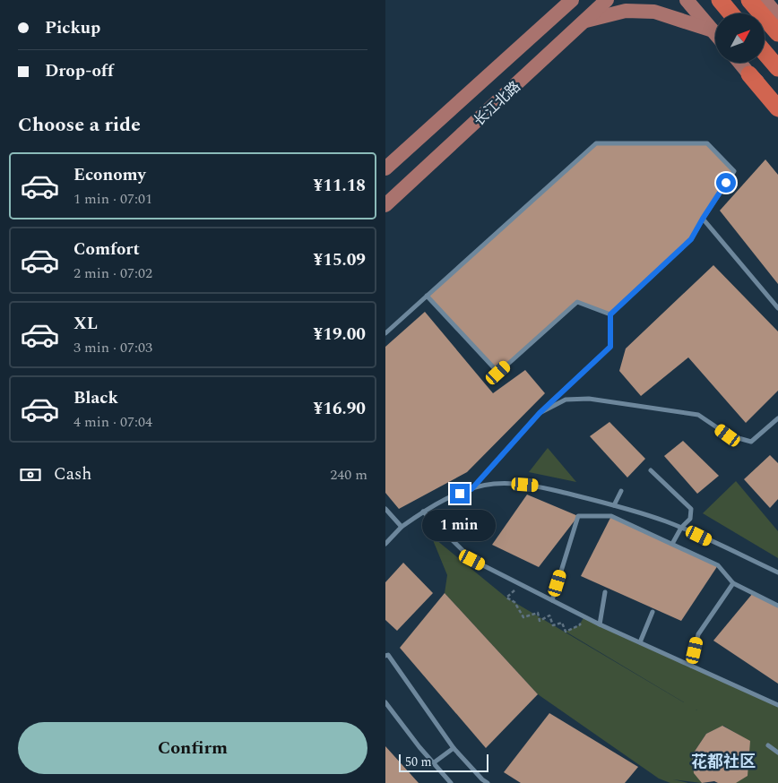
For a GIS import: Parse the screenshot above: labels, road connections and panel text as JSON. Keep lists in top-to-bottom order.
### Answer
{
  "streets": {
    "main road": ["长江北路"]
  },
  "districts": ["花都社区"],
  "scale_bar": "50 m",
  "north": "top right",
  "page": {
    "banner": ["Pickup", "Drop-off"],
    "heading": "Choose a ride",
    "list": [
      {
        "name": "Economy",
        "note": "1 min · 07:01",
        "value": "¥11.18"
      },
      {
        "name": "Comfort",
        "note": "2 min · 07:02",
        "value": "¥15.09"
      },
      {
        "name": "XL",
        "note": "3 min · 07:03",
        "value": "¥19.00"
      },
      {
        "name": "Black",
        "note": "4 min · 07:04",
        "value": "¥16.90"
      }
    ],
    "pay": ["Cash", "240 m"],
    "bubble": "1 min",
    "buttons": "Confirm",
    "scale": "50 m"
  }
}
